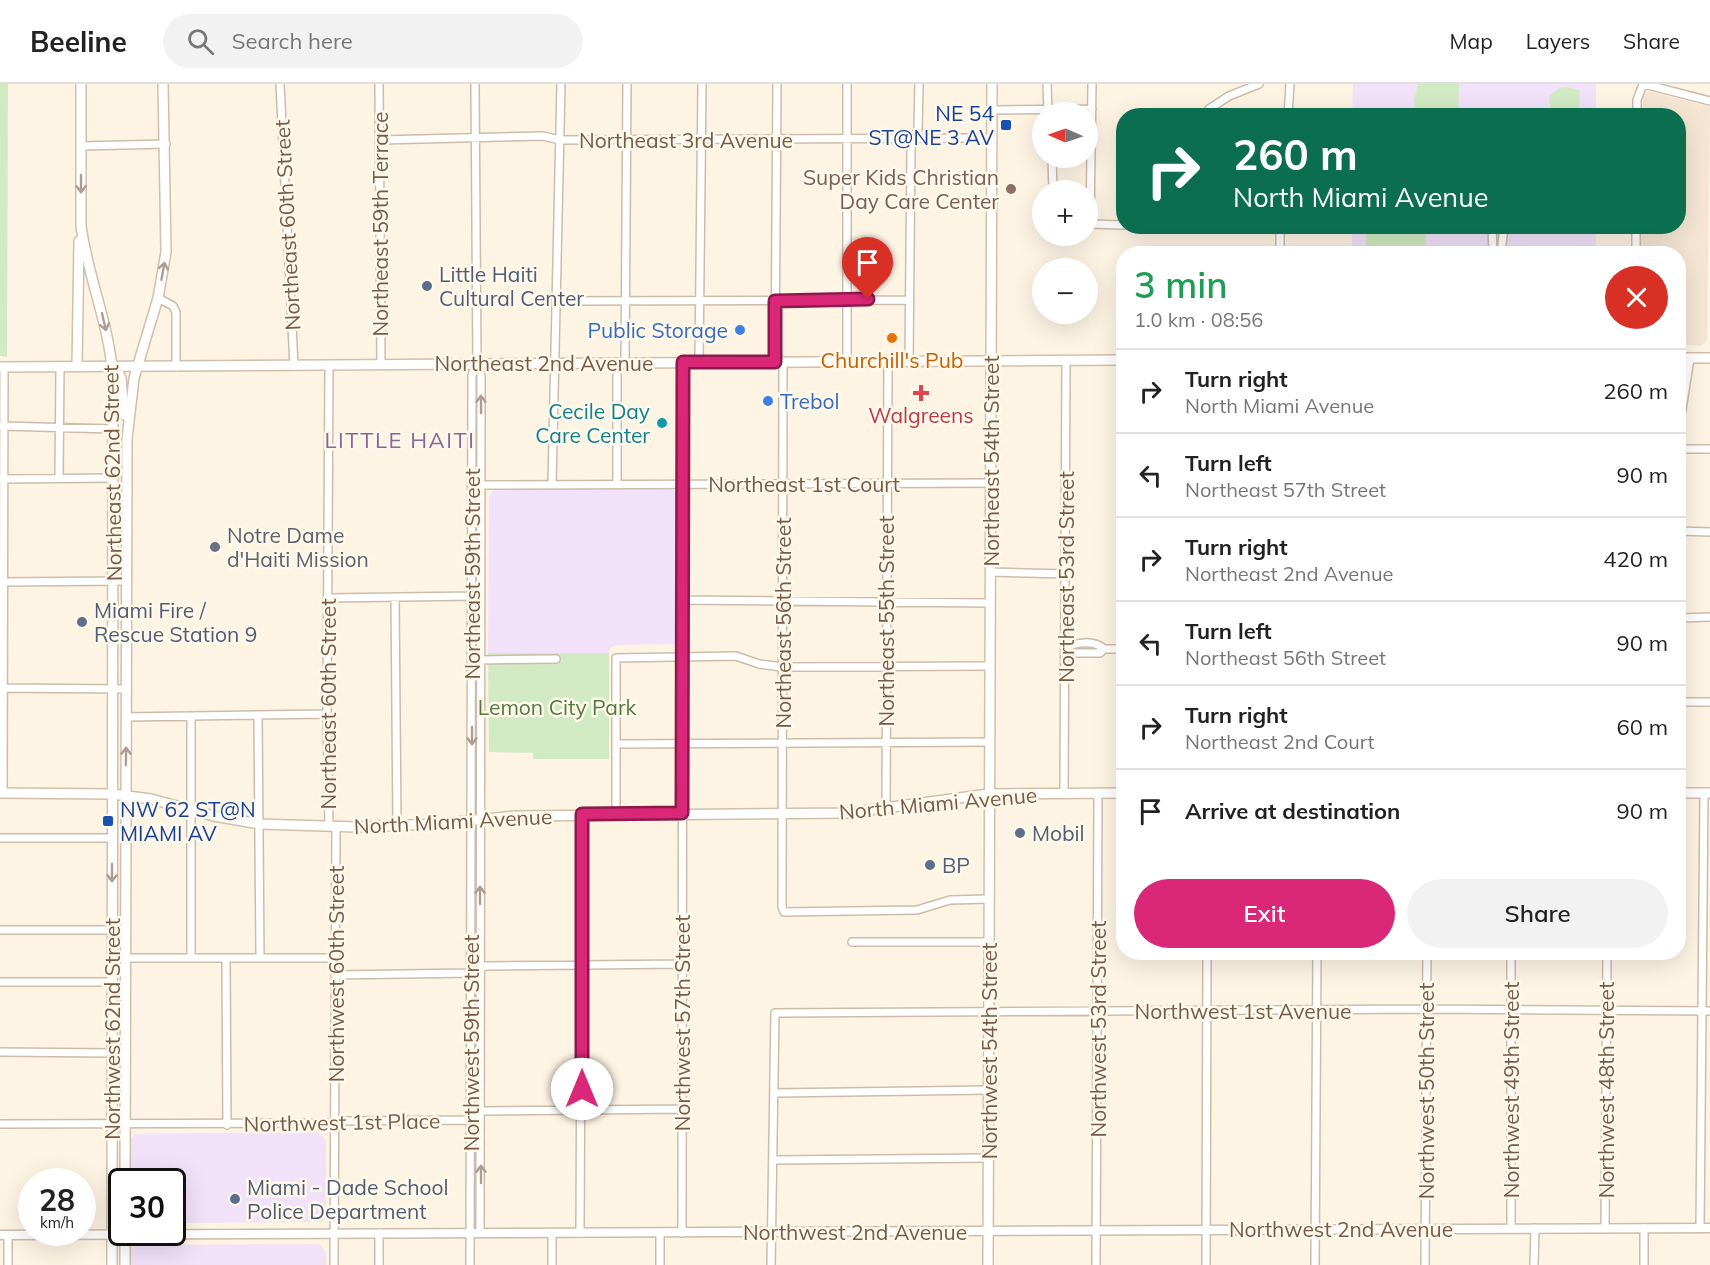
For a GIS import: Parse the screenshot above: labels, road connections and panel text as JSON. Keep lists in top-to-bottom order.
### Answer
{
  "streets": {
    "main road": [
      "Northeast 2nd Avenue",
      "Northeast 54th Street",
      "Northeast 62nd Street",
      "North Miami Avenue",
      "Northwest 62nd Street",
      "Northwest 54th Street"
    ],
    "street": [
      "Northeast 3rd Avenue",
      "Northeast 59th Terrace",
      "Northeast 60th Street",
      "Northeast 1st Court",
      "Northeast 59th Street",
      "Northeast 53rd Street",
      "Northeast 55th Street",
      "Northeast 56th Street",
      "Northwest 60th Street",
      "Northwest 1st Avenue",
      "Northwest 57th Street",
      "Northwest 53rd Street",
      "Northwest 59th Street",
      "Northwest 49th Street",
      "Northwest 48th Street",
      "Northwest 50th Street",
      "Northwest 1st Place",
      "Northwest 2nd Avenue"
    ]
  },
  "crossings": [
    ["Northeast 3rd Avenue", "Northeast 59th Terrace"],
    ["Northeast 3rd Avenue", "Northeast 54th Street"],
    ["Northeast 3rd Avenue", "Northeast 59th Street"],
    ["Northeast 3rd Avenue", "Northeast 56th Street"],
    ["Northeast 59th Terrace", "Northeast 2nd Avenue"],
    ["Northeast 60th Street", "Northeast 2nd Avenue"],
    ["Northeast 60th Street", "North Miami Avenue"],
    ["Northeast 60th Street", "Northwest 60th Street"],
    ["Northeast 2nd Avenue", "Northeast 54th Street"],
    ["Northeast 2nd Avenue", "Northeast 62nd Street"],
    ["Northeast 2nd Avenue", "Northeast 59th Street"],
    ["Northeast 2nd Avenue", "Northeast 53rd Street"],
    ["Northeast 2nd Avenue", "Northeast 55th Street"],
    ["Northeast 2nd Avenue", "Northeast 56th Street"],
    ["Northeast 2nd Avenue", "Northwest 57th Street"],
    ["Northeast 54th Street", "Northeast 1st Court"],
    ["Northeast 54th Street", "North Miami Avenue"],
    ["Northeast 54th Street", "Northwest 54th Street"],
    ["Northeast 62nd Street", "North Miami Avenue"],
    ["Northeast 62nd Street", "Northwest 62nd Street"],
    ["Northeast 1st Court", "Northeast 59th Street"],
    ["Northeast 1st Court", "Northeast 55th Street"],
    ["Northeast 1st Court", "Northeast 56th Street"],
    ["Northeast 1st Court", "Northwest 57th Street"],
    ["Northeast 59th Street", "North Miami Avenue"],
    ["Northeast 59th Street", "Northwest 59th Street"],
    ["Northeast 53rd Street", "North Miami Avenue"],
    ["Northeast 55th Street", "North Miami Avenue"],
    ["Northeast 56th Street", "North Miami Avenue"],
    ["Northeast 56th Street", "Northwest 54th Street"],
    ["North Miami Avenue", "Northwest 60th Street"],
    ["North Miami Avenue", "Northwest 57th Street"],
    ["North Miami Avenue", "Northwest 62nd Street"],
    ["North Miami Avenue", "Northwest 53rd Street"],
    ["North Miami Avenue", "Northwest 59th Street"],
    ["Northwest 60th Street", "Northwest 1st Place"],
    ["Northwest 60th Street", "Northwest 2nd Avenue"],
    ["Northwest 1st Avenue", "Northwest 53rd Street"],
    ["Northwest 1st Avenue", "Northwest 54th Street"],
    ["Northwest 1st Avenue", "Northwest 49th Street"],
    ["Northwest 1st Avenue", "Northwest 48th Street"],
    ["Northwest 1st Avenue", "Northwest 50th Street"],
    ["Northwest 57th Street", "Northwest 2nd Avenue"],
    ["Northwest 62nd Street", "Northwest 1st Place"],
    ["Northwest 53rd Street", "Northwest 2nd Avenue"],
    ["Northwest 59th Street", "Northwest 1st Place"],
    ["Northwest 59th Street", "Northwest 2nd Avenue"],
    ["Northwest 54th Street", "Northwest 2nd Avenue"],
    ["Northwest 49th Street", "Northwest 2nd Avenue"],
    ["Northwest 48th Street", "Northwest 2nd Avenue"],
    ["Northwest 50th Street", "Northwest 2nd Avenue"]
  ],
  "districts": ["LITTLE HAITI"],
  "parks": ["Lemon City Park"],
  "places": {
    "transit": ["NE 54 ST@NE 3 AV", "NW 62 ST@N MIAMI AV"],
    "other": [
      "Super Kids Christian Day Care Center",
      "Little Haiti Cultural Center",
      "Public Storage",
      "Churchill's Pub",
      "Trebol",
      "Cecile Day Care Center",
      "Notre Dame d'Haiti Mission",
      "Miami Fire / Rescue Station 9",
      "Mobil",
      "BP",
      "Miami - Dade School Police Department"
    ],
    "health": ["Walgreens"]
  },
  "north": "left",
  "page": {
    "header": "Beeline",
    "search": "Search here",
    "nav": ["Map", "Layers", "Share"],
    "map_buttons": ["+", "−"],
    "turn": ["260 m", "North Miami Avenue"],
    "heading": ["3 min", "1.0 km · 08:56"],
    "list": [
      {
        "name": "Turn right",
        "note": "North Miami Avenue",
        "value": "260 m"
      },
      {
        "name": "Turn left",
        "note": "Northeast 57th Street",
        "value": "90 m"
      },
      {
        "name": "Turn right",
        "note": "Northeast 2nd Avenue",
        "value": "420 m"
      },
      {
        "name": "Turn left",
        "note": "Northeast 56th Street",
        "value": "90 m"
      },
      {
        "name": "Turn right",
        "note": "Northeast 2nd Court",
        "value": "60 m"
      },
      {
        "name": "Arrive at destination",
        "value": "90 m"
      }
    ],
    "buttons": ["Exit", "Share"],
    "speed": "28 km/h",
    "limit": "30"
  }
}
